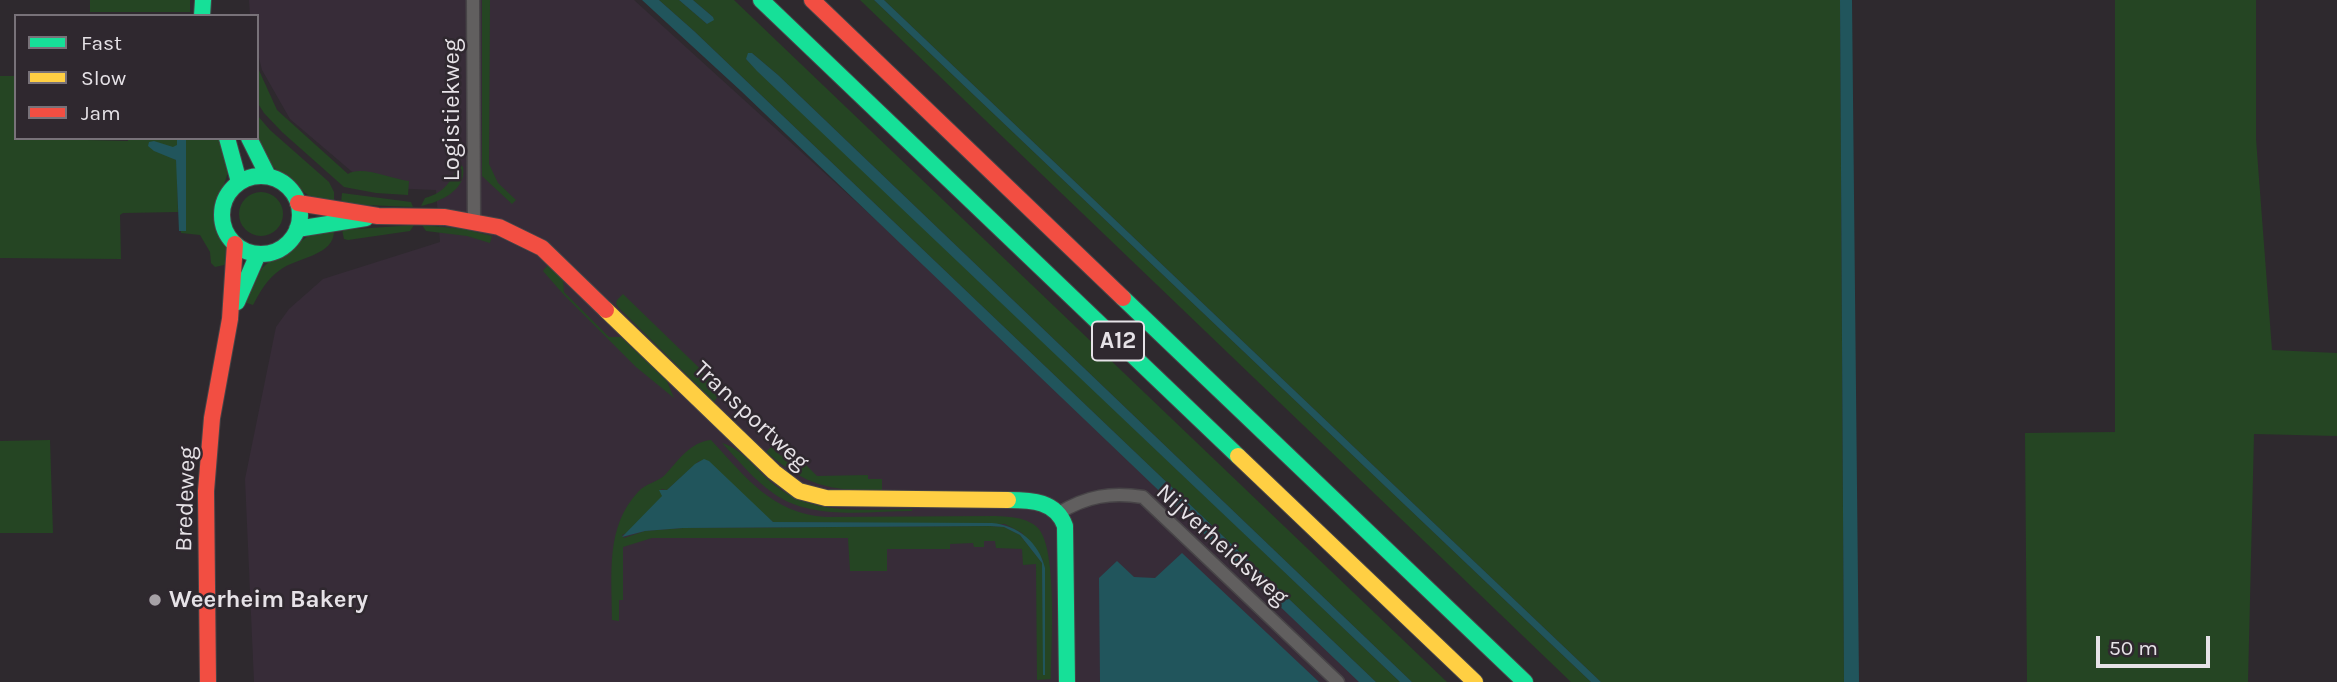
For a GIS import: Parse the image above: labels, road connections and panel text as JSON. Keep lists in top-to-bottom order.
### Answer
{
  "streets": {
    "main road": ["A12", "Transportweg", "Bredeweg"],
    "street": ["Logistiekweg", "Nijverheidsweg"]
  },
  "crossings": [
    ["Logistiekweg", "Transportweg"],
    ["Transportweg", "Bredeweg"],
    ["Transportweg", "Nijverheidsweg"]
  ],
  "places": ["Weerheim Bakery"],
  "legend": ["Fast", "Slow", "Jam"],
  "scale_bar": "50 m"
}
